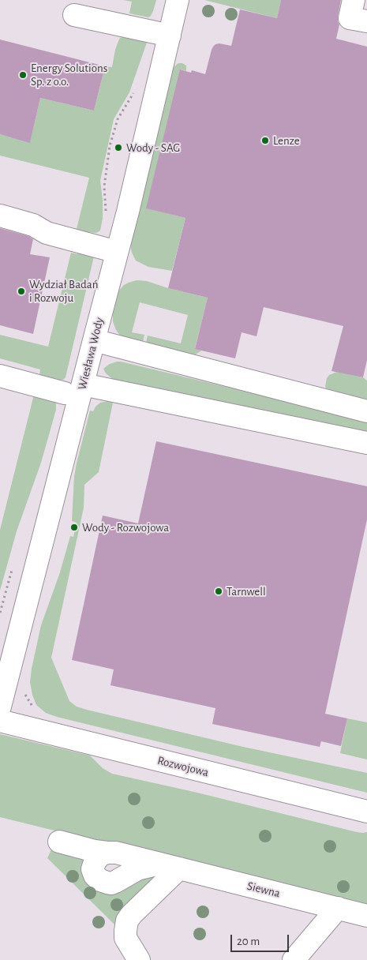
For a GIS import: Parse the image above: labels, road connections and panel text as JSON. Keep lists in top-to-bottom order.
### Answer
{
  "streets": {
    "street": ["Wiesława Wody", "Rozwojowa", "Siewna"]
  },
  "places": [
    "Energy Solutions Sp. z o.o.",
    "Lenze",
    "Wody - SAG",
    "Wydział Badań i Rozwoju",
    "Wody - Rozwojowa",
    "Tarnwell"
  ],
  "scale_bar": "20 m"
}
